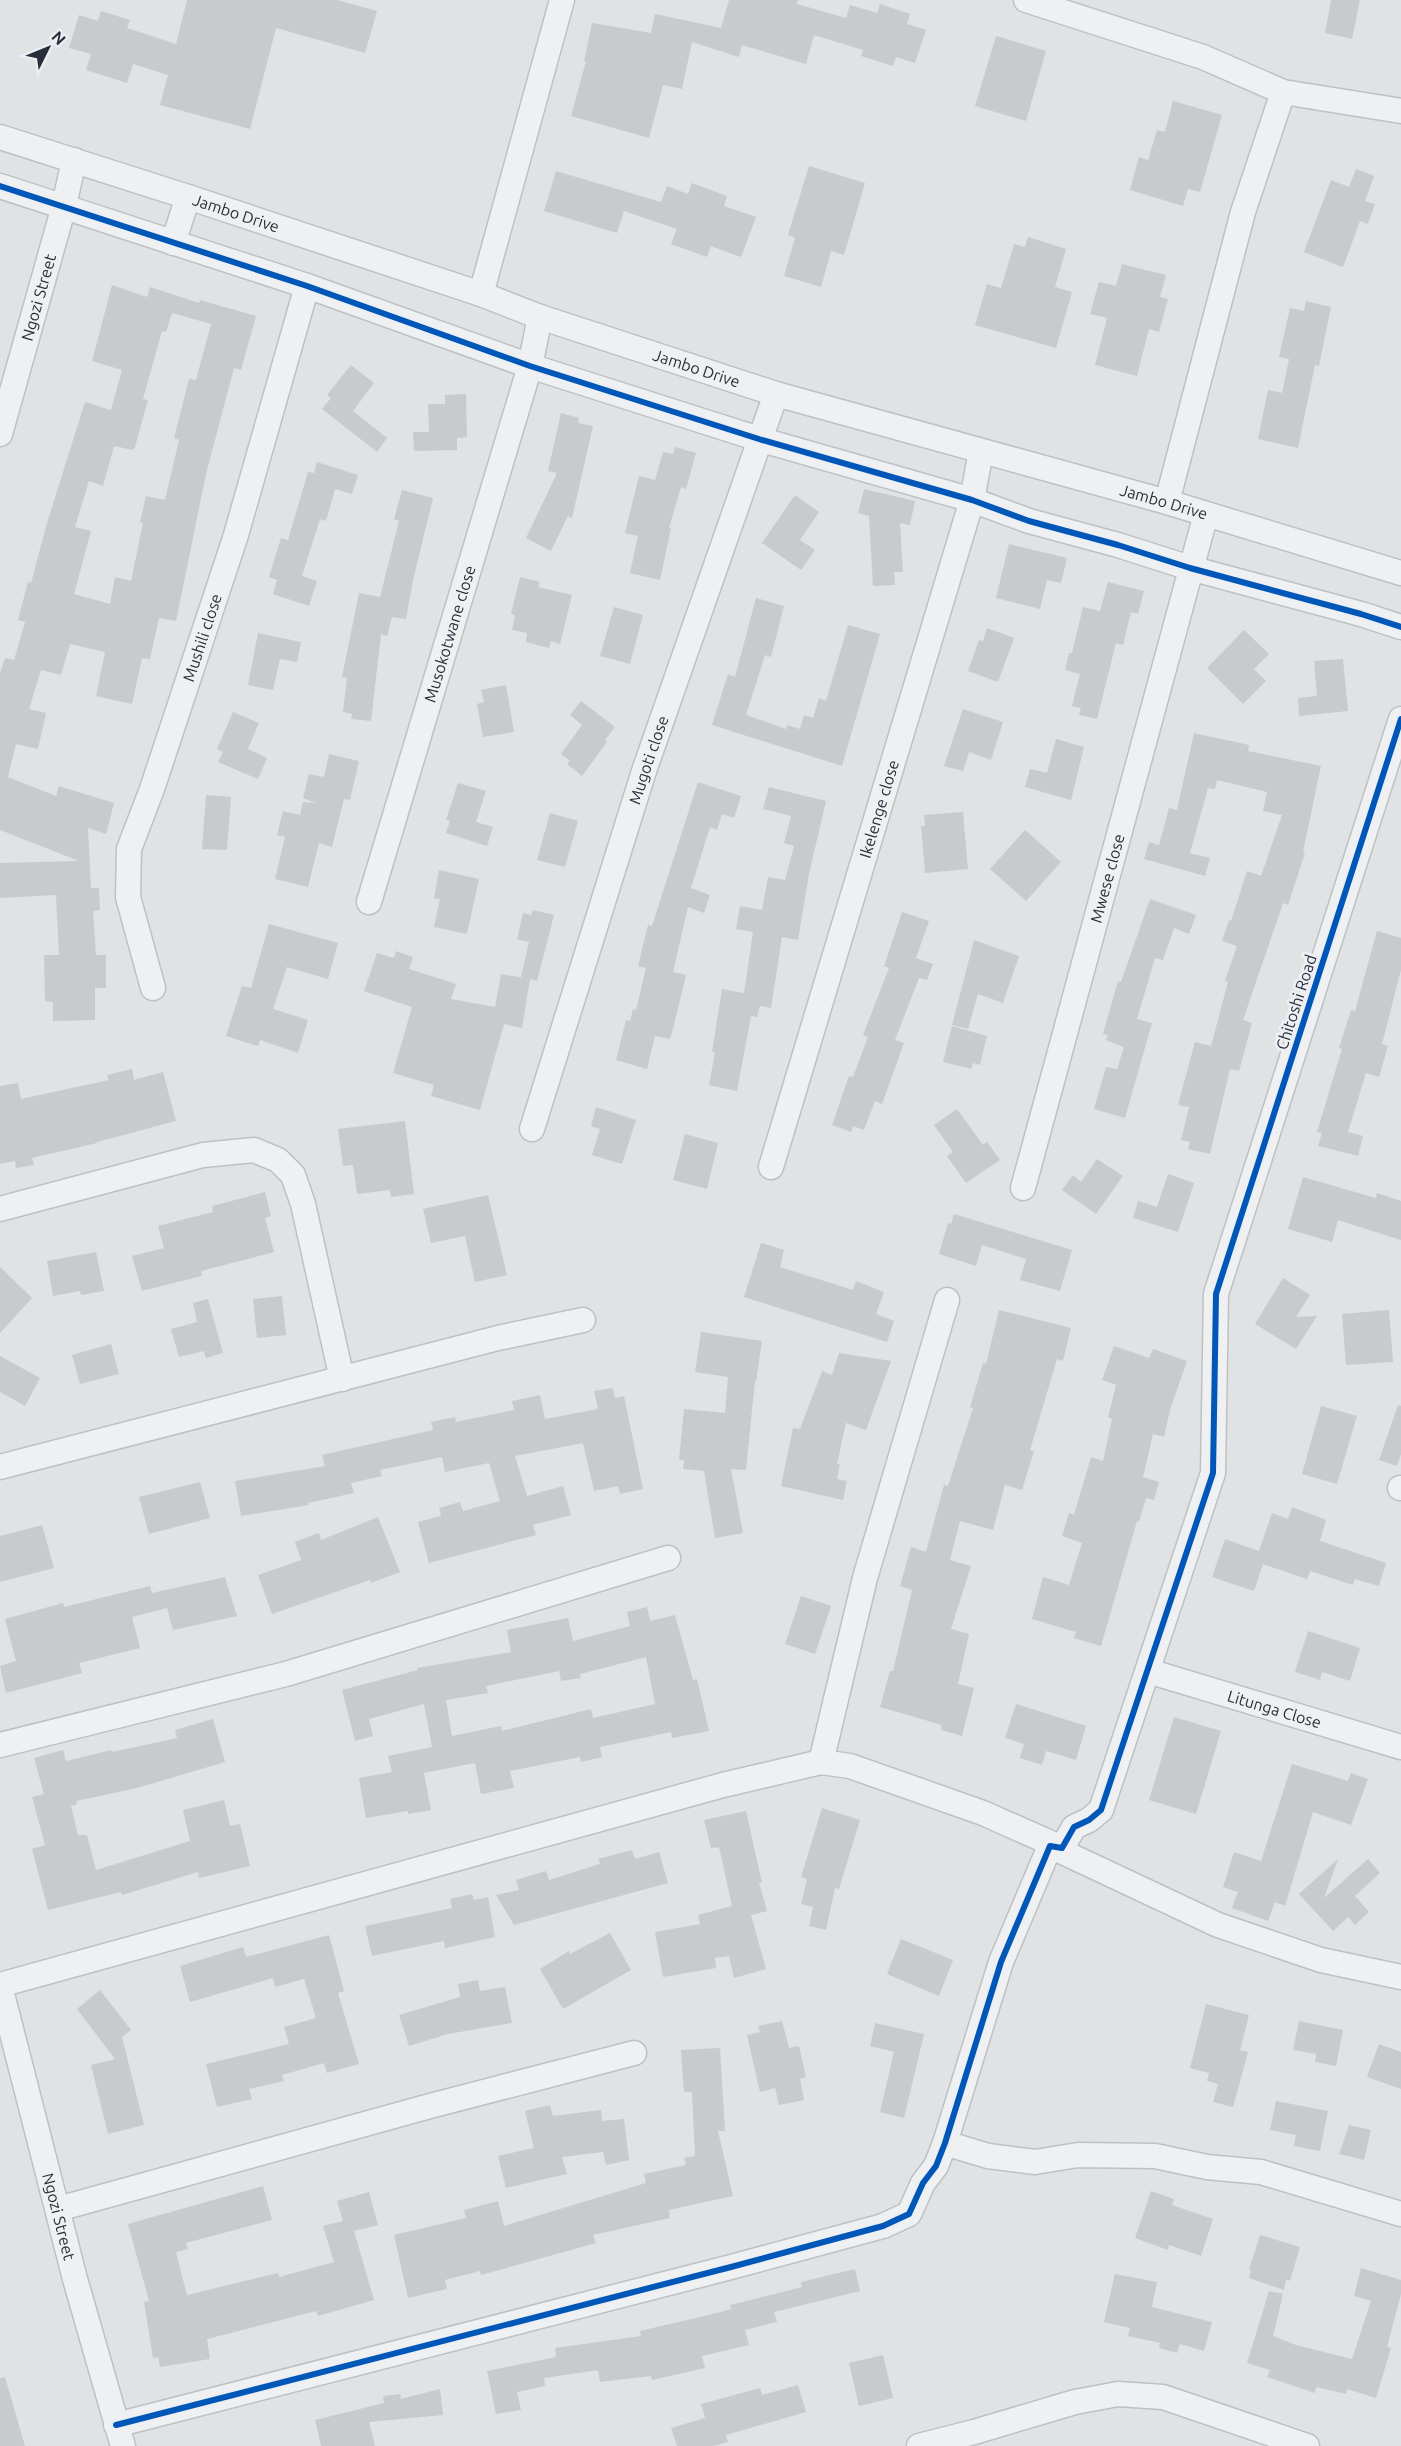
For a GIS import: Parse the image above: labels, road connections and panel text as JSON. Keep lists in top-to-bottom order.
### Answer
{
  "streets": {
    "street": [
      "Jambo Drive",
      "Ngozi Street",
      "Musokotwane close",
      "Mushili close",
      "Mugoti close",
      "Ikelenge close",
      "Mwese close",
      "Chitoshi Road",
      "Litunga Close"
    ]
  },
  "crossings": [
    ["Jambo Drive", "Ngozi Street"],
    ["Jambo Drive", "Musokotwane close"],
    ["Jambo Drive", "Mugoti close"],
    ["Jambo Drive", "Ikelenge close"],
    ["Jambo Drive", "Mwese close"],
    ["Ngozi Street", "Chitoshi Road"],
    ["Chitoshi Road", "Litunga Close"]
  ],
  "north": "top right"
}
